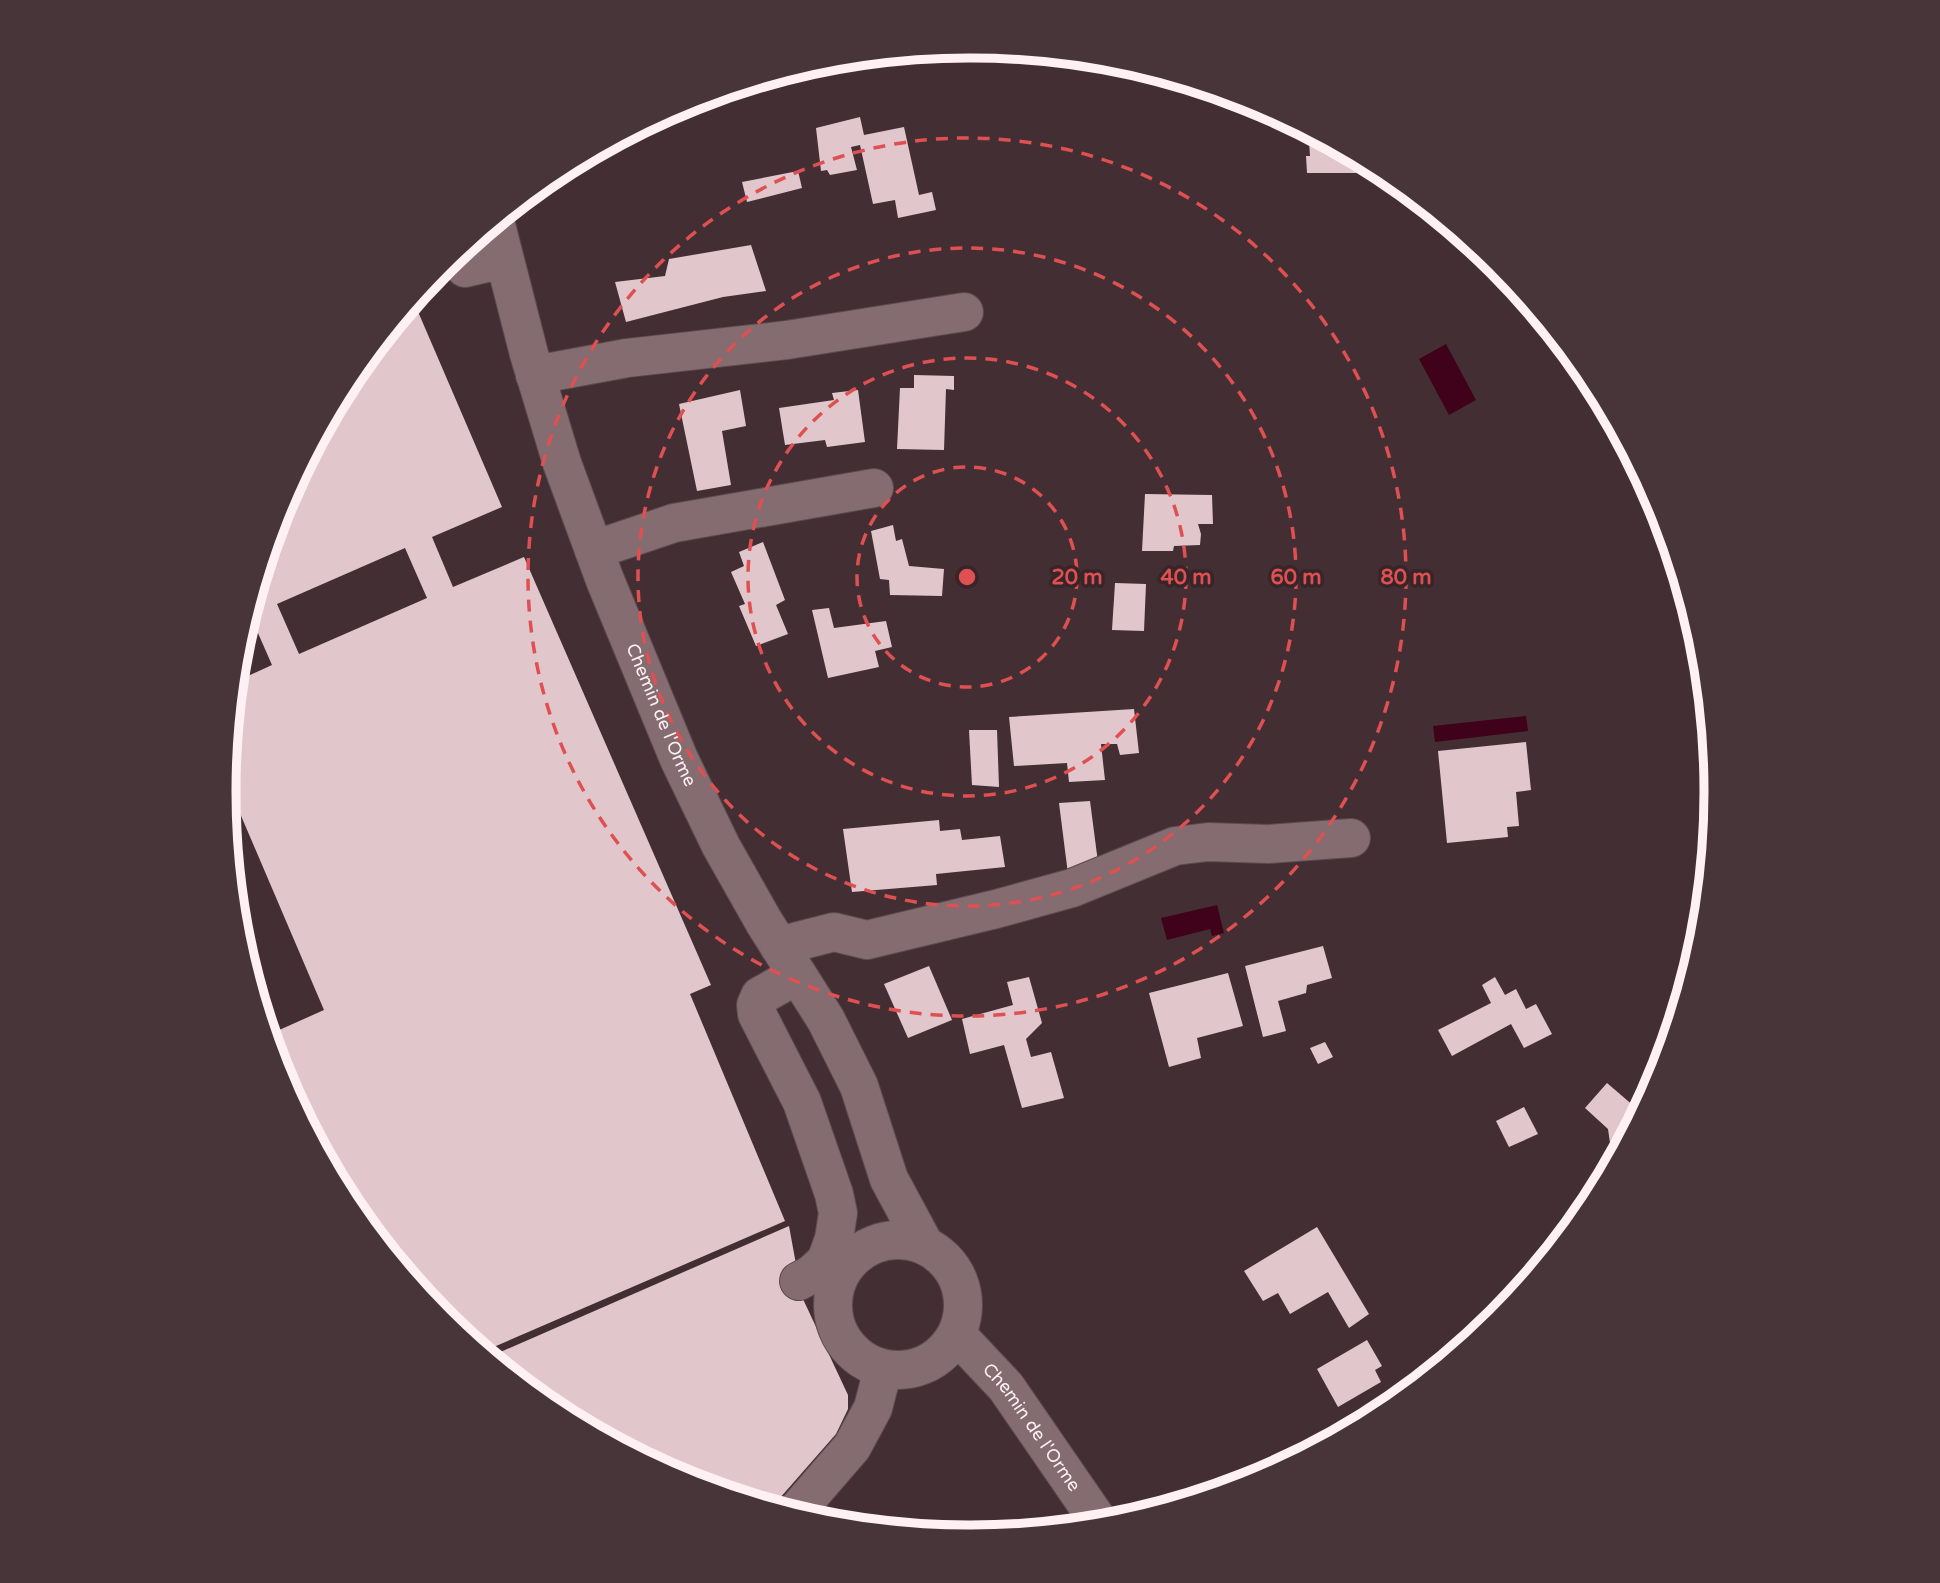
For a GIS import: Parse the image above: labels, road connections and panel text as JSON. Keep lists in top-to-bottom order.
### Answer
{
  "streets": {
    "street": ["Chemin de l'Orme"]
  },
  "rings": [
    "20 m",
    "40 m",
    "60 m",
    "80 m"
  ]
}
